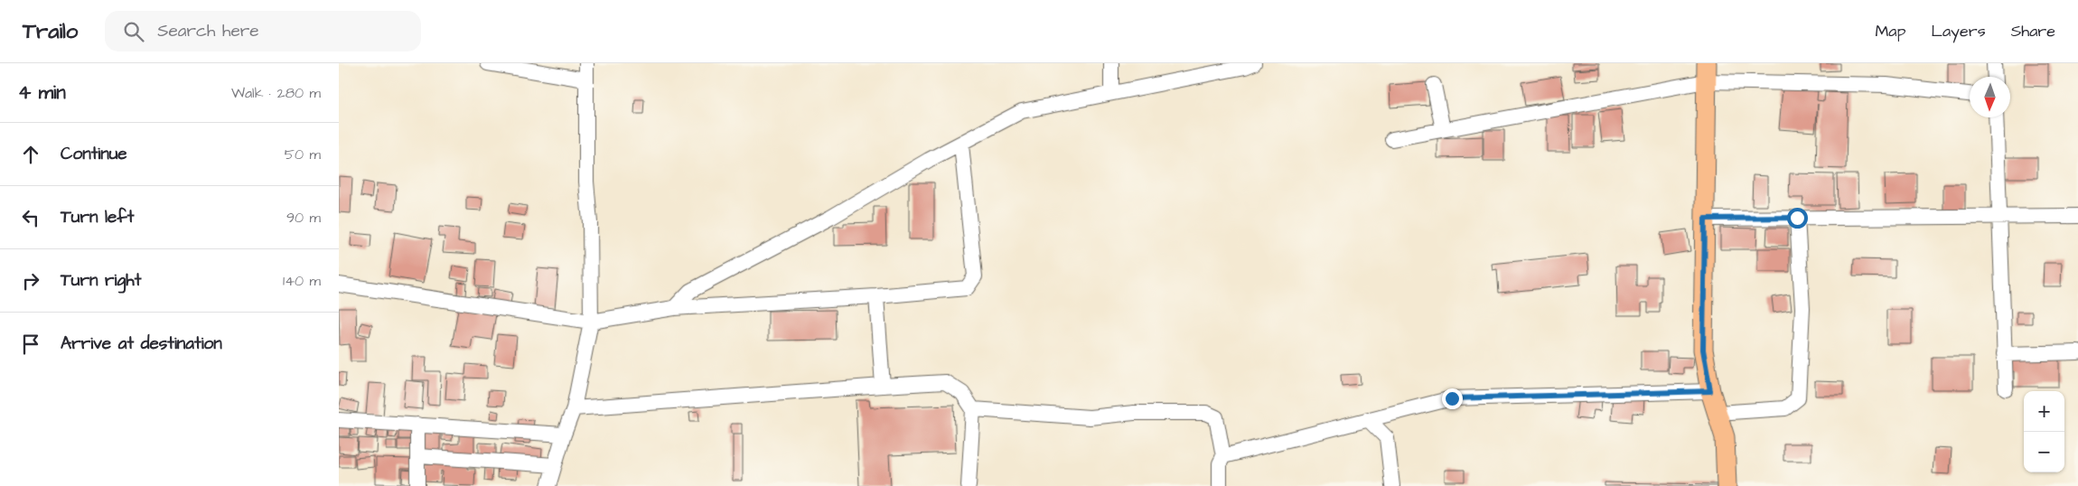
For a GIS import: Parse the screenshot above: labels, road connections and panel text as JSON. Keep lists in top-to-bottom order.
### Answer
{
  "north": "bottom",
  "page": {
    "header": "Trailo",
    "search": "Search here",
    "nav": ["Map", "Layers", "Share"],
    "heading": ["4 min", "Walk · 280 m"],
    "list": [
      ["Continue", "50 m"],
      ["Turn left", "90 m"],
      ["Turn right", "140 m"],
      "Arrive at destination"
    ],
    "map_buttons": ["+", "−"]
  }
}
